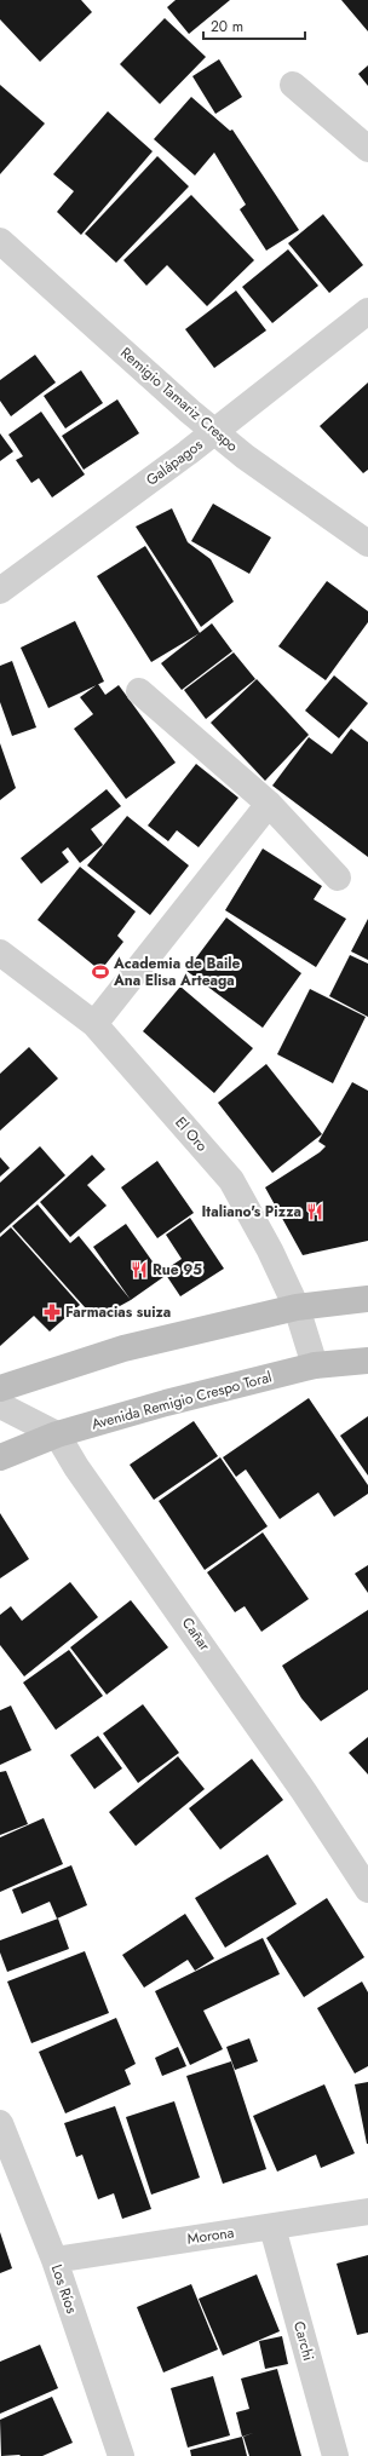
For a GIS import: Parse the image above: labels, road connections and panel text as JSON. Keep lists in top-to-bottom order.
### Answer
{
  "streets": {
    "main road": ["Avenida Remigio Crespo Toral"],
    "street": [
      "Remigio Tamariz Crespo",
      "Galápagos",
      "El Oro",
      "Cañar",
      "Morona",
      "Los Ríos",
      "Carchi"
    ]
  },
  "crossings": [
    ["Remigio Tamariz Crespo", "Galápagos"],
    ["El Oro", "Avenida Remigio Crespo Toral"],
    ["Avenida Remigio Crespo Toral", "Cañar"],
    ["Morona", "Los Ríos"],
    ["Morona", "Carchi"]
  ],
  "places": {
    "sports": ["Academia de Baile Ana Elisa Arteaga"],
    "restaurant": ["Italiano's Pizza", "Rue 95"],
    "pharmacy": ["Farmacias suiza"]
  },
  "scale_bar": "20 m"
}
